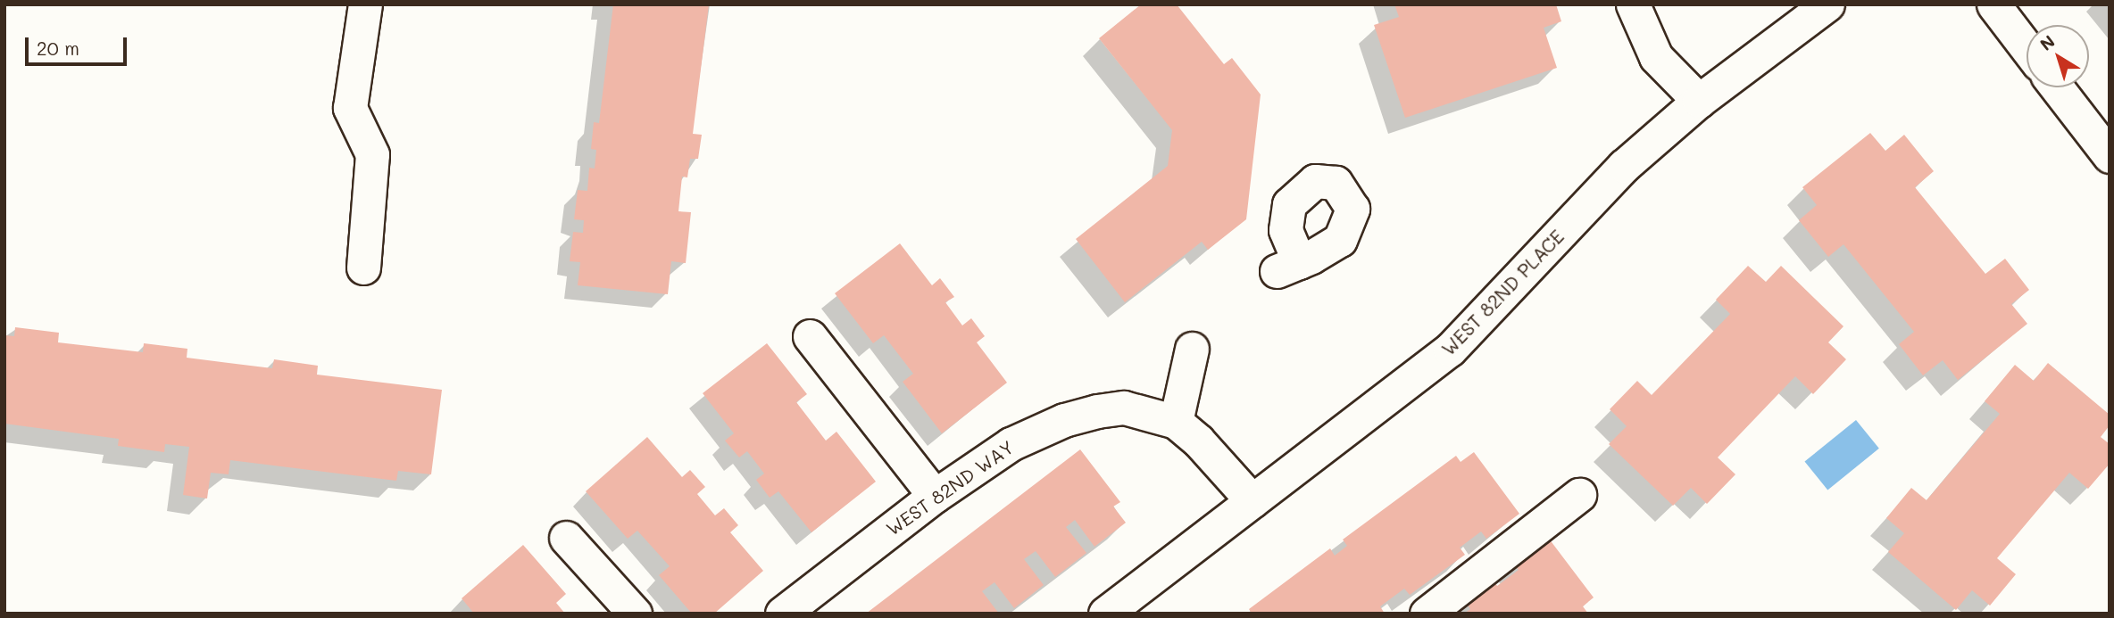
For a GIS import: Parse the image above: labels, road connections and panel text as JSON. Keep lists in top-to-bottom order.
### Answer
{
  "streets": {
    "street": ["WEST 82ND PLACE", "WEST 82ND WAY"]
  },
  "crossings": [
    ["WEST 82ND PLACE", "WEST 82ND WAY"]
  ],
  "scale_bar": "20 m",
  "north": "top left"
}
